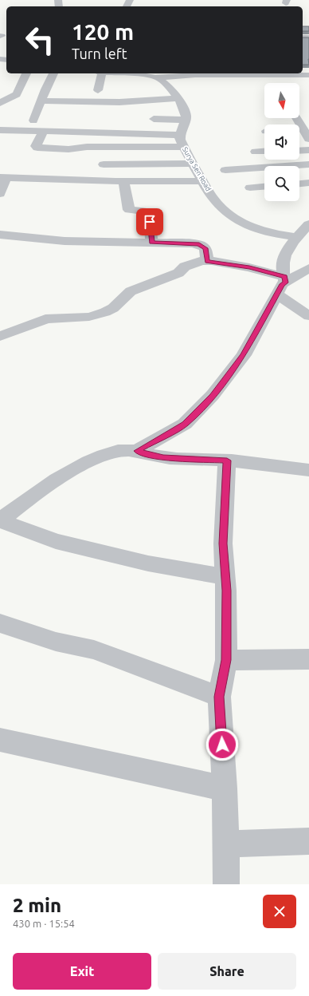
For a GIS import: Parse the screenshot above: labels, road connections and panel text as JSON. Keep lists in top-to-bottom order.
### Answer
{
  "streets": {
    "street": ["Surya Sen Road"]
  },
  "north": "bottom",
  "page": {
    "turn": ["120 m", "Turn left"],
    "heading": ["2 min", "430 m · 15:54"],
    "buttons": ["Exit", "Share"]
  }
}
